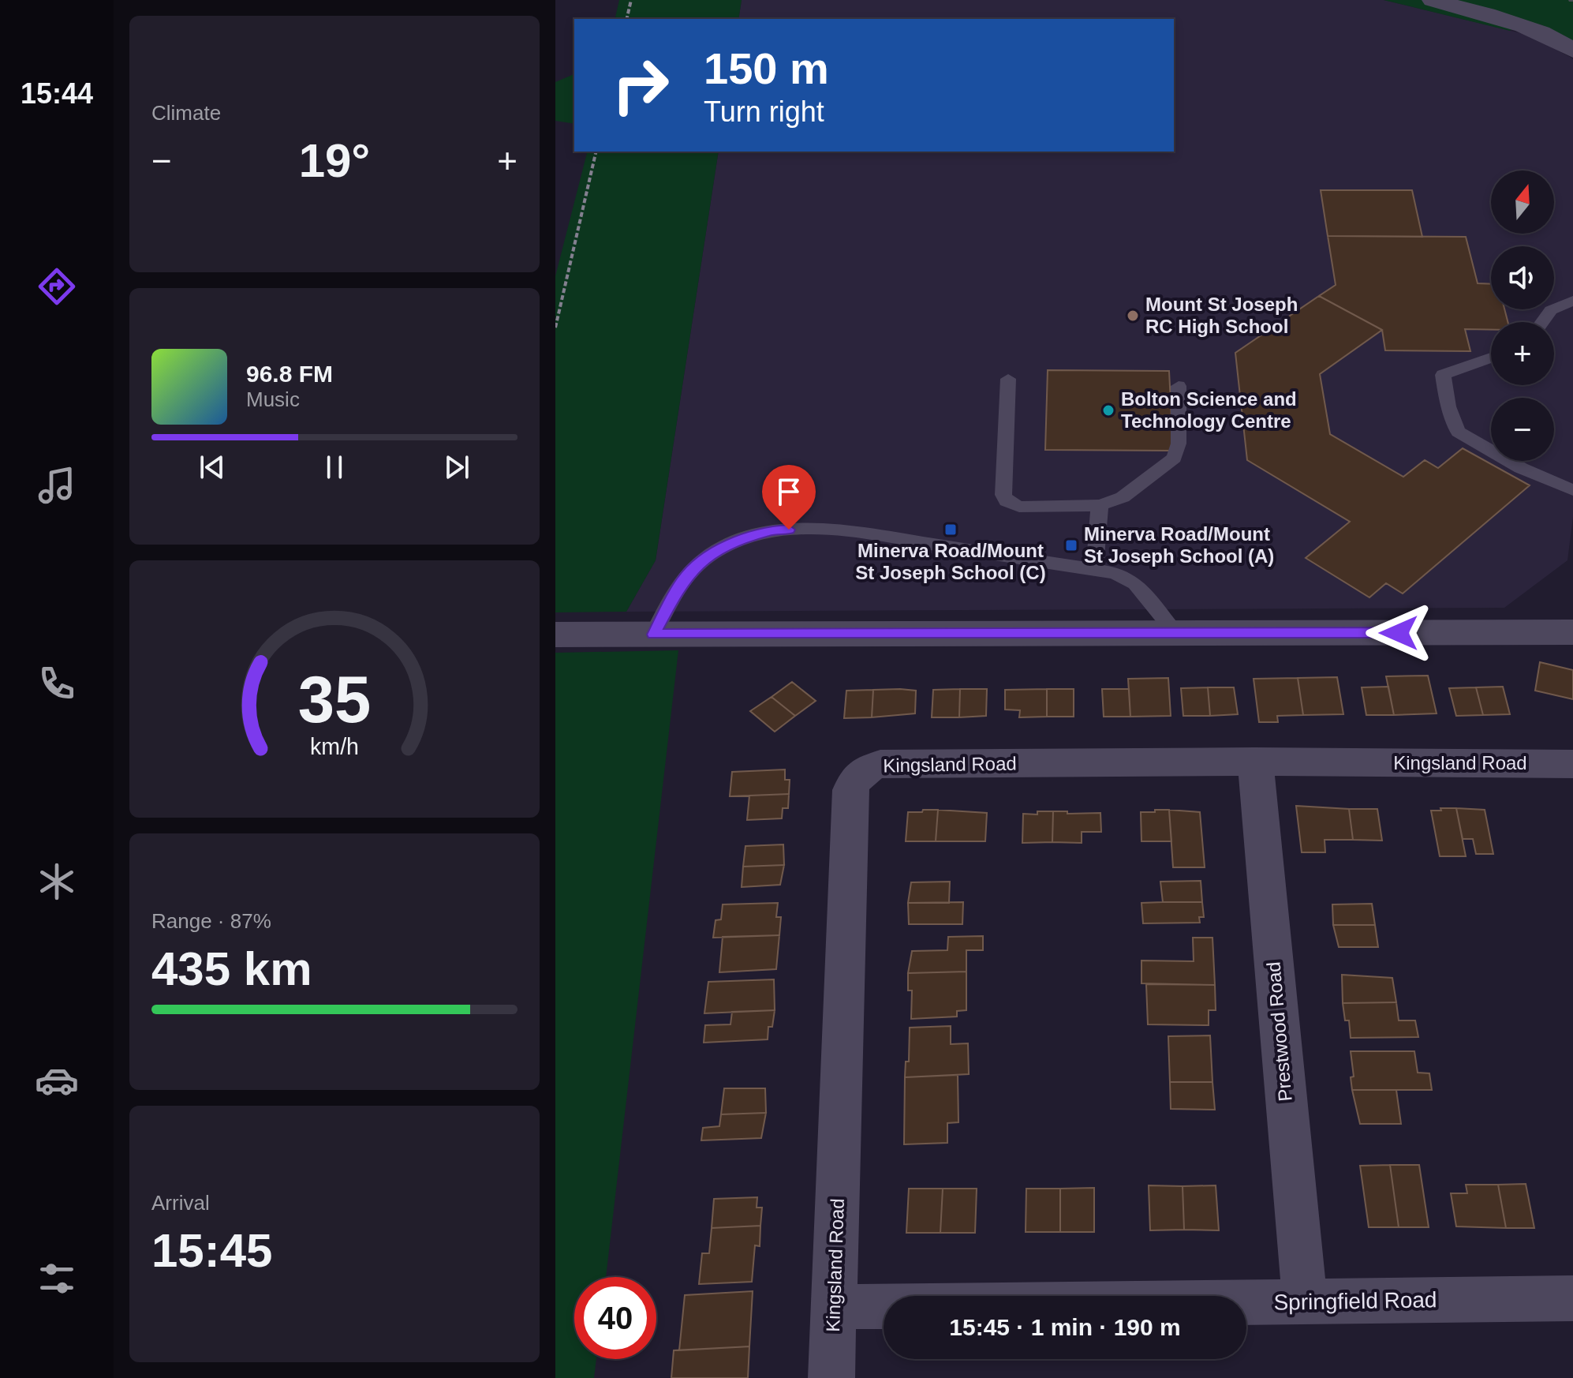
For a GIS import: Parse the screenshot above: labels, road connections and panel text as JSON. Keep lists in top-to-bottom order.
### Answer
{
  "streets": {
    "street": ["Kingsland Road", "Prestwood Road", "Springfield Road"]
  },
  "crossings": [
    ["Kingsland Road", "Prestwood Road"],
    ["Kingsland Road", "Springfield Road"],
    ["Prestwood Road", "Springfield Road"]
  ],
  "places": {
    "other": ["Mount St Joseph RC High School", "Bolton Science and Technology Centre"],
    "transit": ["Minerva Road/Mount St Joseph School (C)", "Minerva Road/Mount St Joseph School (A)"]
  },
  "north": "top",
  "page": {
    "tabs": "15:44",
    "tile": [
      "Climate",
      ["Range · 87%", "435 km"],
      ["Arrival", "15:45"]
    ],
    "turn": ["150 m", "Turn right"],
    "heat": ["−", "19°", "+"],
    "map_buttons": ["+", "−"],
    "song": ["96.8 FM", "Music"],
    "limit": "40",
    "trip": "15:45 · 1 min · 190 m",
    "gauge": ["35", "km/h"]
  }
}
